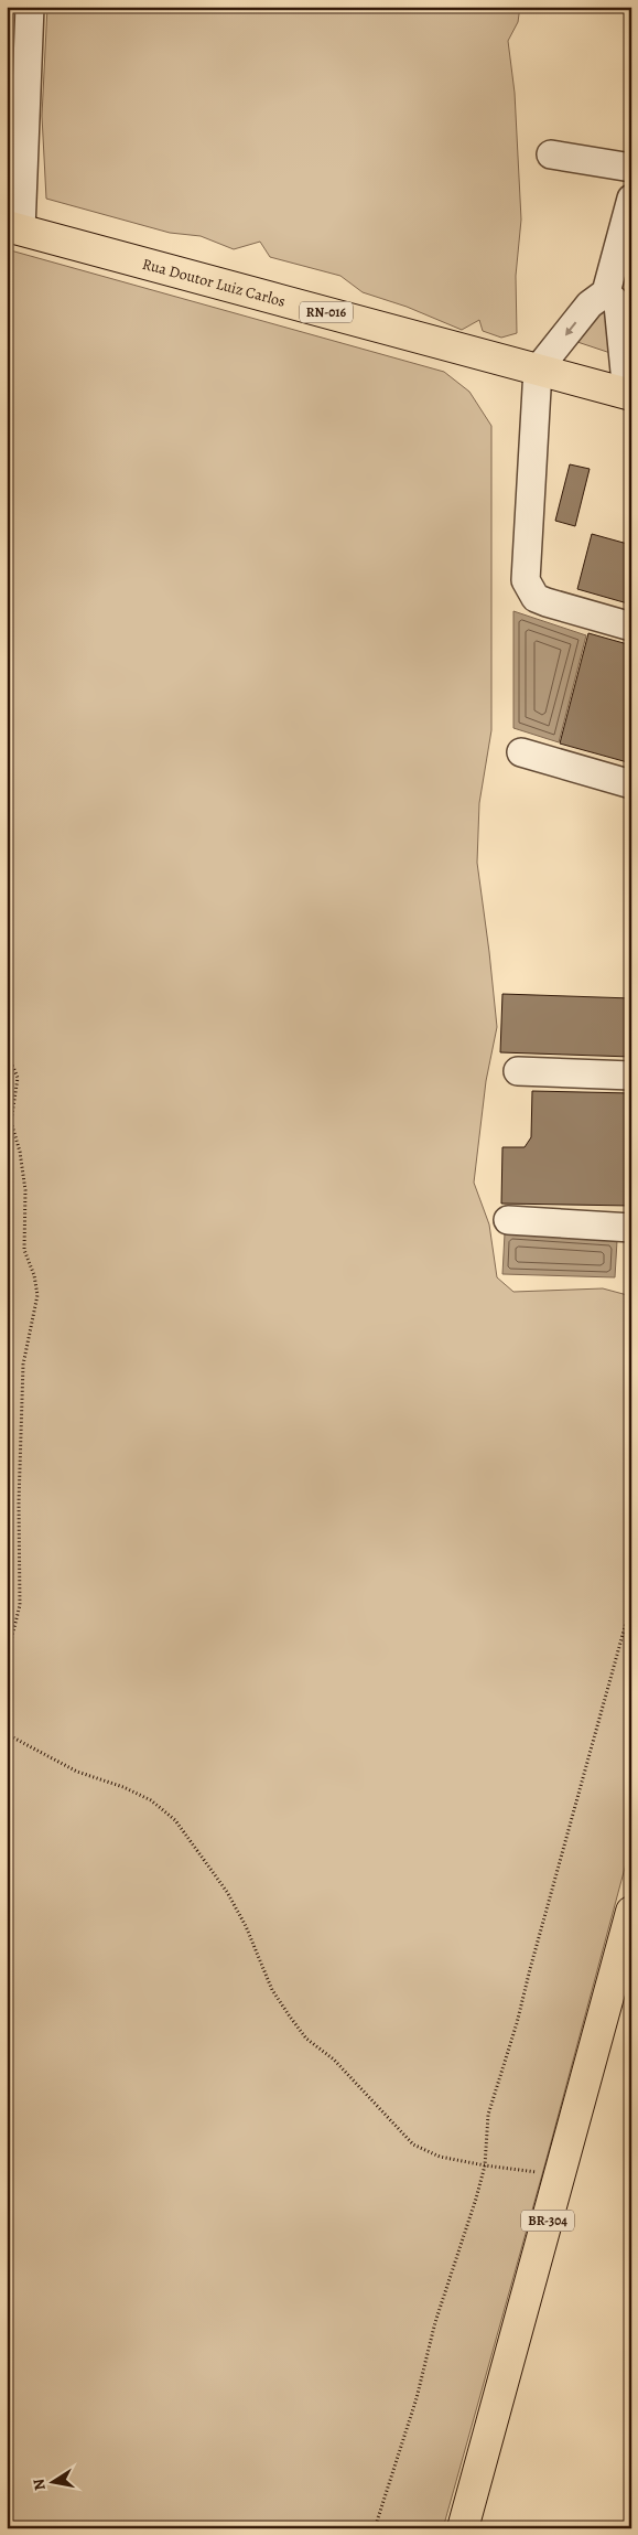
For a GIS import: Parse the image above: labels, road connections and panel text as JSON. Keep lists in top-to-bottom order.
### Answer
{
  "streets": {
    "main road": ["Rua Doutor Luiz Carlos", "RN-016", "BR-304"]
  },
  "north": "left"
}
